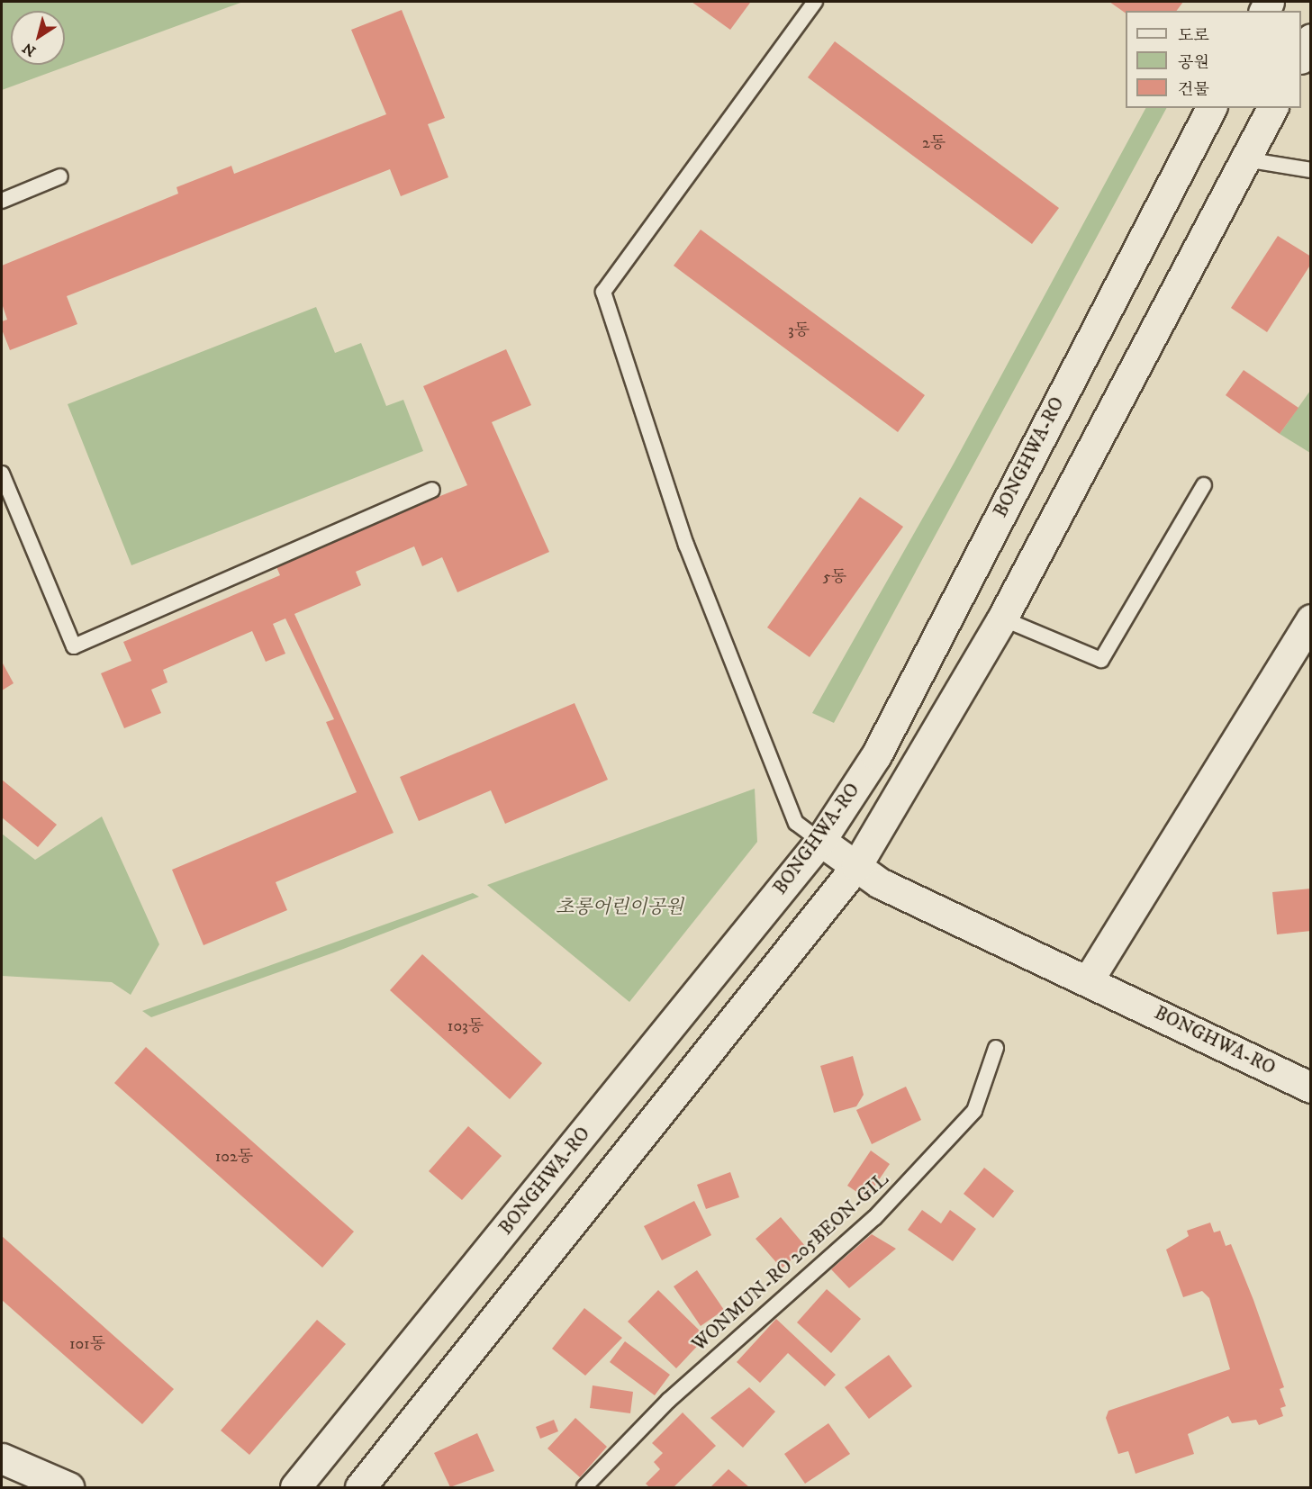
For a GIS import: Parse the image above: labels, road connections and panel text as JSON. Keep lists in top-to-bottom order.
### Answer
{
  "streets": {
    "street": ["BONGHWA-RO"],
    "lane": ["WONMUN-RO 205BEON-GIL"]
  },
  "parks": ["초롱어린이공원"],
  "house_numbers": [
    "2동",
    "3동",
    "5동",
    "103동",
    "102동",
    "101동"
  ],
  "legend": ["도로", "공원", "건물"],
  "north": "bottom left"
}
